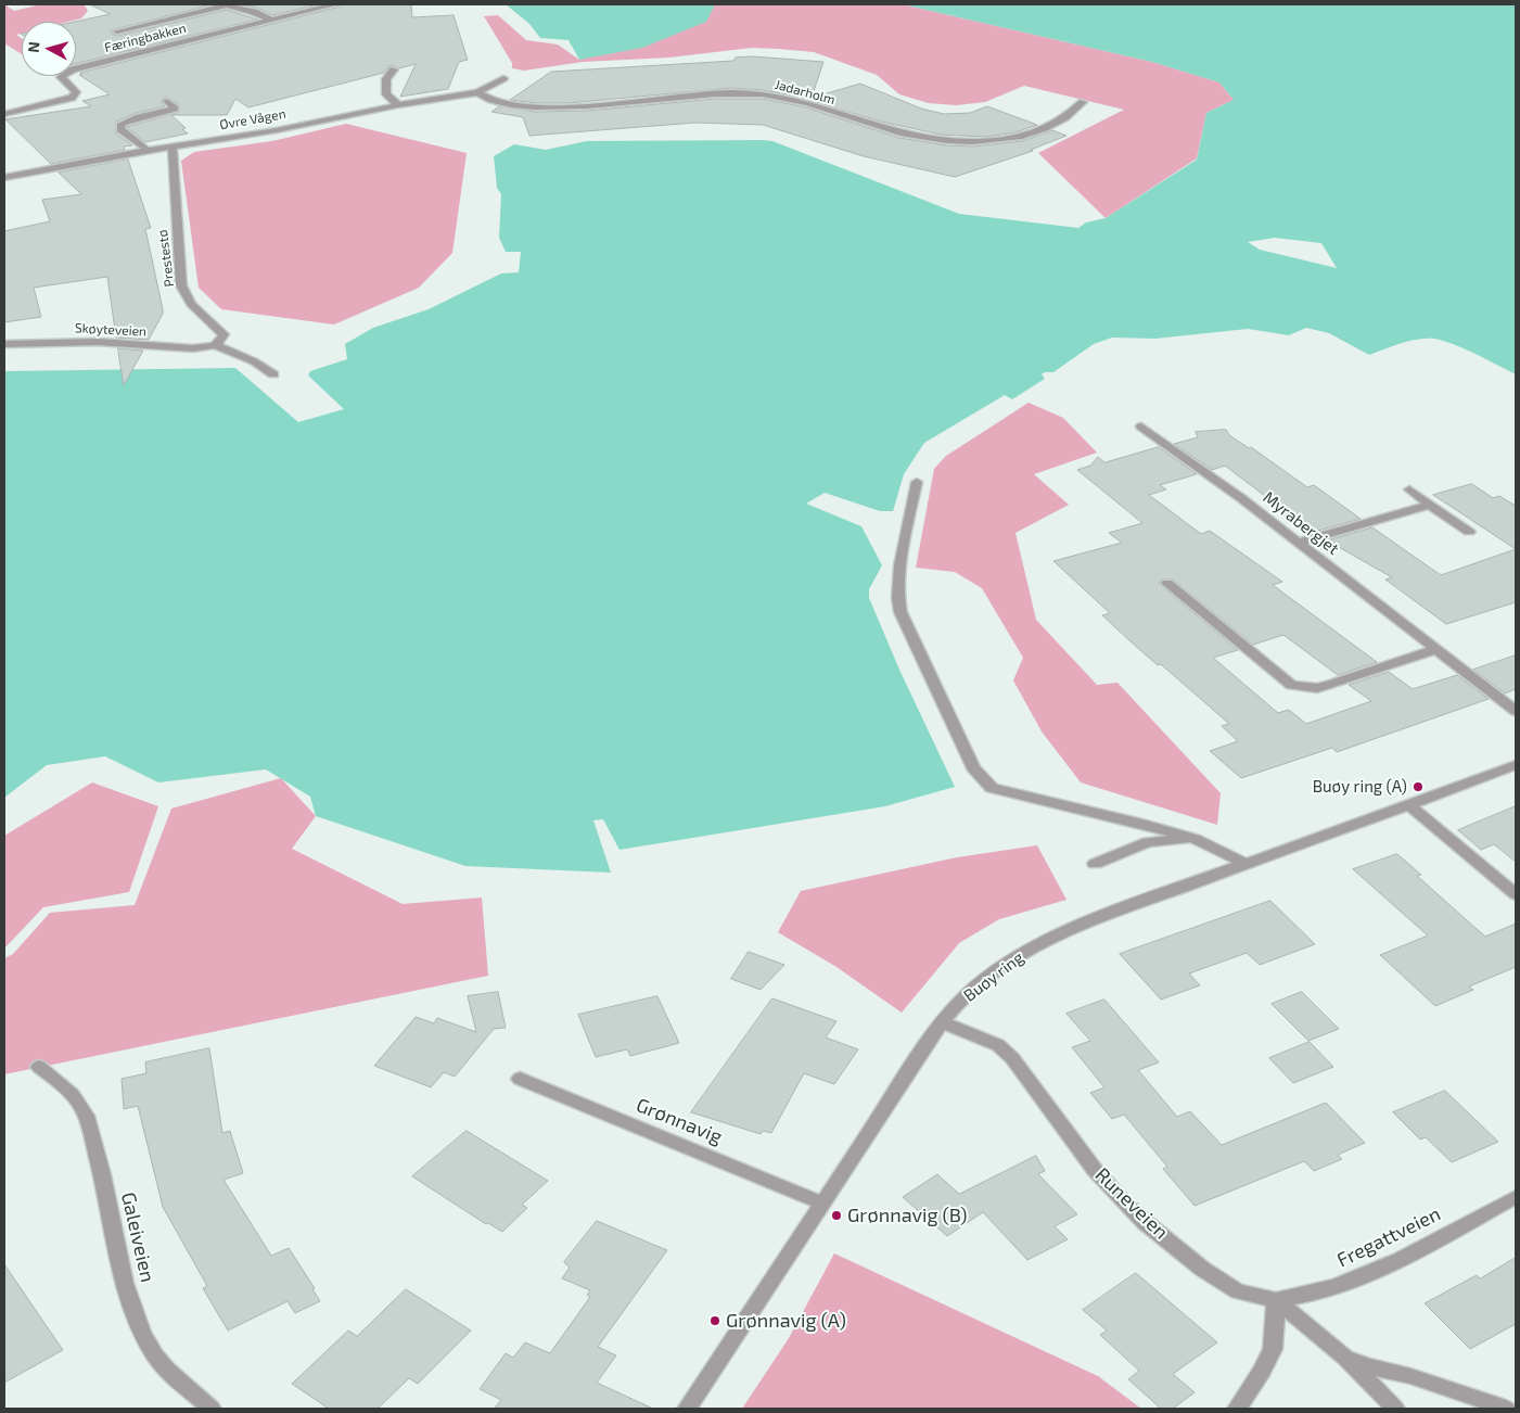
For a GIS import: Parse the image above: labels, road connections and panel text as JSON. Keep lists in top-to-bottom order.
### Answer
{
  "streets": {
    "street": [
      "Færingbakken",
      "Jadarholm",
      "Øvre Vågen",
      "Prestestø",
      "Skøyteveien",
      "Myrabergjet",
      "Buøy ring",
      "Grønnavig",
      "Runeveien",
      "Galeiveien",
      "Fregattveien"
    ]
  },
  "crossings": [
    ["Jadarholm", "Øvre Vågen"],
    ["Øvre Vågen", "Prestestø"],
    ["Prestestø", "Skøyteveien"],
    ["Buøy ring", "Grønnavig"],
    ["Buøy ring", "Runeveien"],
    ["Runeveien", "Fregattveien"]
  ],
  "places": ["Buøy ring (A)", "Grønnavig (B)", "Grønnavig (A)"],
  "north": "left"
}
